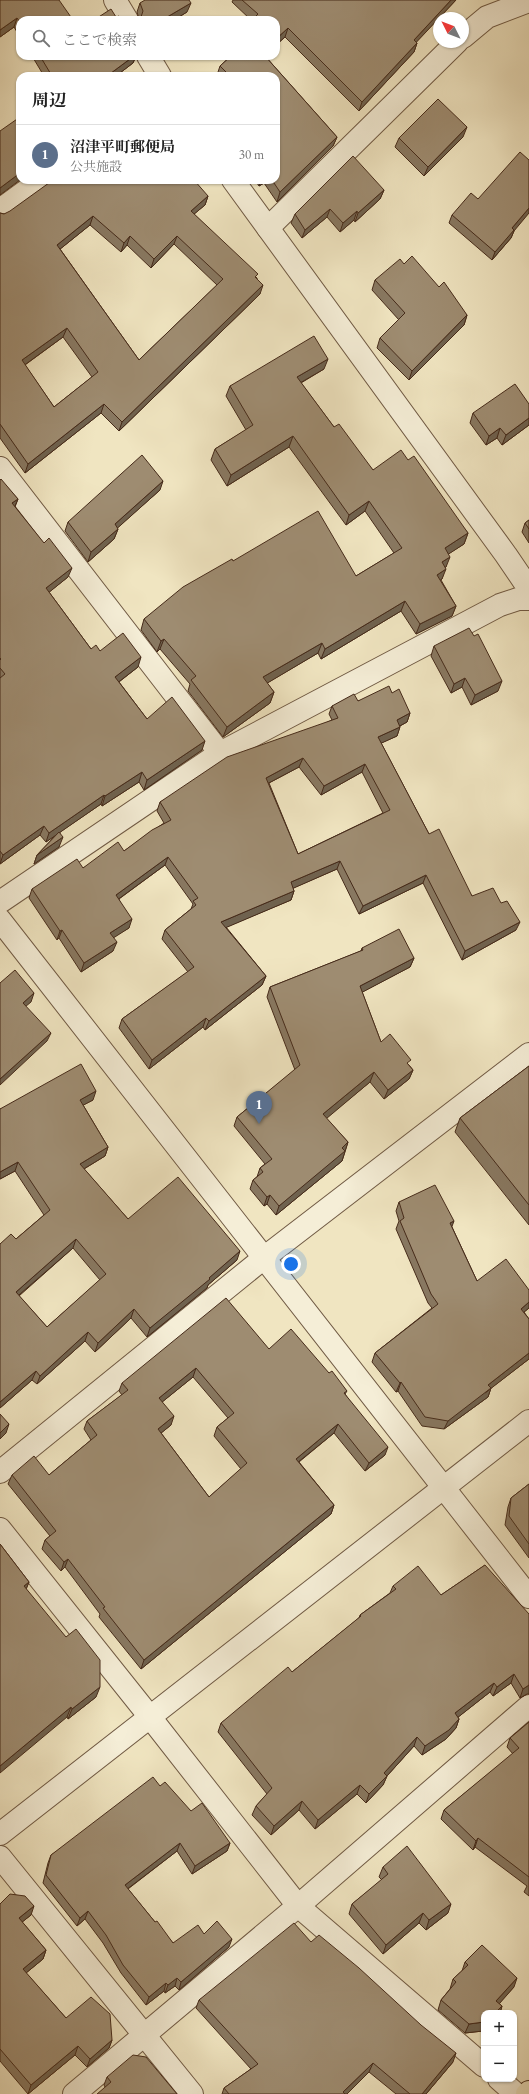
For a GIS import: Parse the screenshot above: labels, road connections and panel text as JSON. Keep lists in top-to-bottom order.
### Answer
{
  "north": "top left",
  "page": {
    "search": "ここで検索",
    "heading": "周辺",
    "list": [
      {
        "mark": "1",
        "name": "沼津平町郵便局",
        "note": "公共施設",
        "value": "30 m"
      }
    ],
    "pins": "1",
    "map_buttons": ["+", "−"]
  }
}
